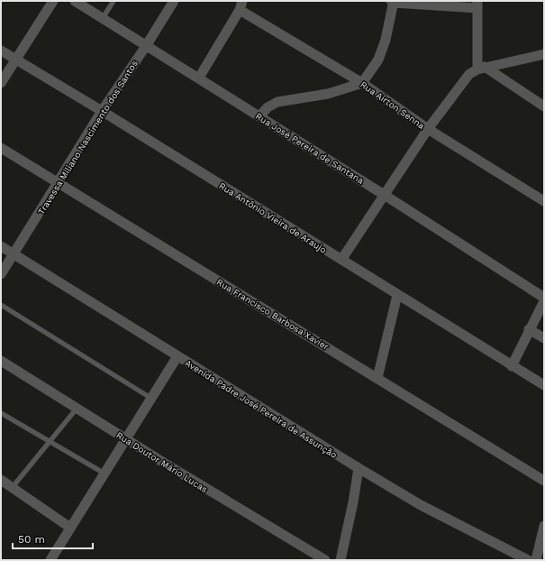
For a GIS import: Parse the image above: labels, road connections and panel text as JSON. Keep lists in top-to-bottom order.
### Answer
{
  "streets": {
    "street": [
      "Rua Airton Senna",
      "Travessa Miliano Nascimento dos Santos",
      "Rua José Pereira de Santana",
      "Rua Antônio Vieira de Araujo",
      "Rua Francisco Barbosa Xavier",
      "Avenida Padre José Pereira de Assunção",
      "Rua Doutor Mário Lucas"
    ]
  },
  "crossings": [
    ["Travessa Miliano Nascimento dos Santos", "Rua José Pereira de Santana"],
    ["Travessa Miliano Nascimento dos Santos", "Rua Antônio Vieira de Araujo"],
    ["Travessa Miliano Nascimento dos Santos", "Rua Francisco Barbosa Xavier"],
    ["Travessa Miliano Nascimento dos Santos", "Avenida Padre José Pereira de Assunção"]
  ],
  "scale_bar": "50 m"
}
